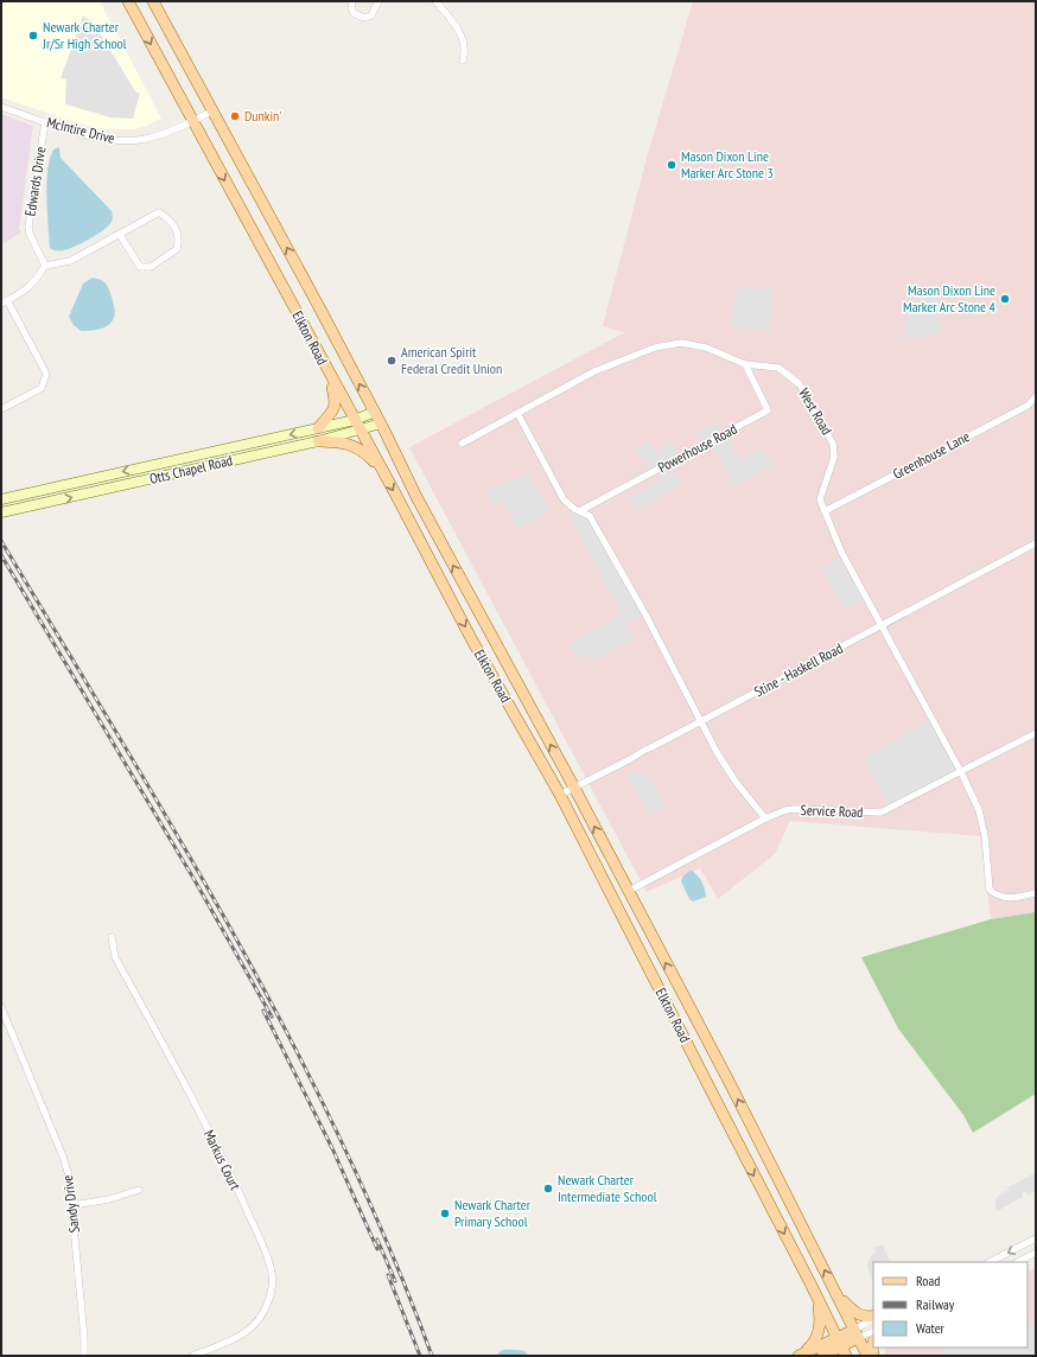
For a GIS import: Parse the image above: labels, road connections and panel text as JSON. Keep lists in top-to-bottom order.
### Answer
{
  "streets": {
    "main road": ["Elkton Road", "Otts Chapel Road"],
    "street": [
      "McIntire Drive",
      "Edwards Drive",
      "West Road",
      "Powerhouse Road",
      "Greenhouse Lane",
      "Stine - Haskell Road",
      "Service Road",
      "Markus Court",
      "Sandy Drive"
    ]
  },
  "crossings": [
    ["McIntire Drive", "Edwards Drive"],
    ["McIntire Drive", "Elkton Road"],
    ["Elkton Road", "Otts Chapel Road"],
    ["Elkton Road", "Stine - Haskell Road"],
    ["Elkton Road", "Service Road"],
    ["West Road", "Powerhouse Road"],
    ["West Road", "Greenhouse Lane"],
    ["West Road", "Stine - Haskell Road"],
    ["West Road", "Service Road"]
  ],
  "places": [
    "Newark Charter Jr/Sr High School",
    "Dunkin'",
    "Mason Dixon Line Marker Arc Stone 3",
    "Mason Dixon Line Marker Arc Stone 4",
    "American Spirit Federal Credit Union",
    "Newark Charter Intermediate School",
    "Newark Charter Primary School"
  ],
  "legend": ["Road", "Railway", "Water"]
}
